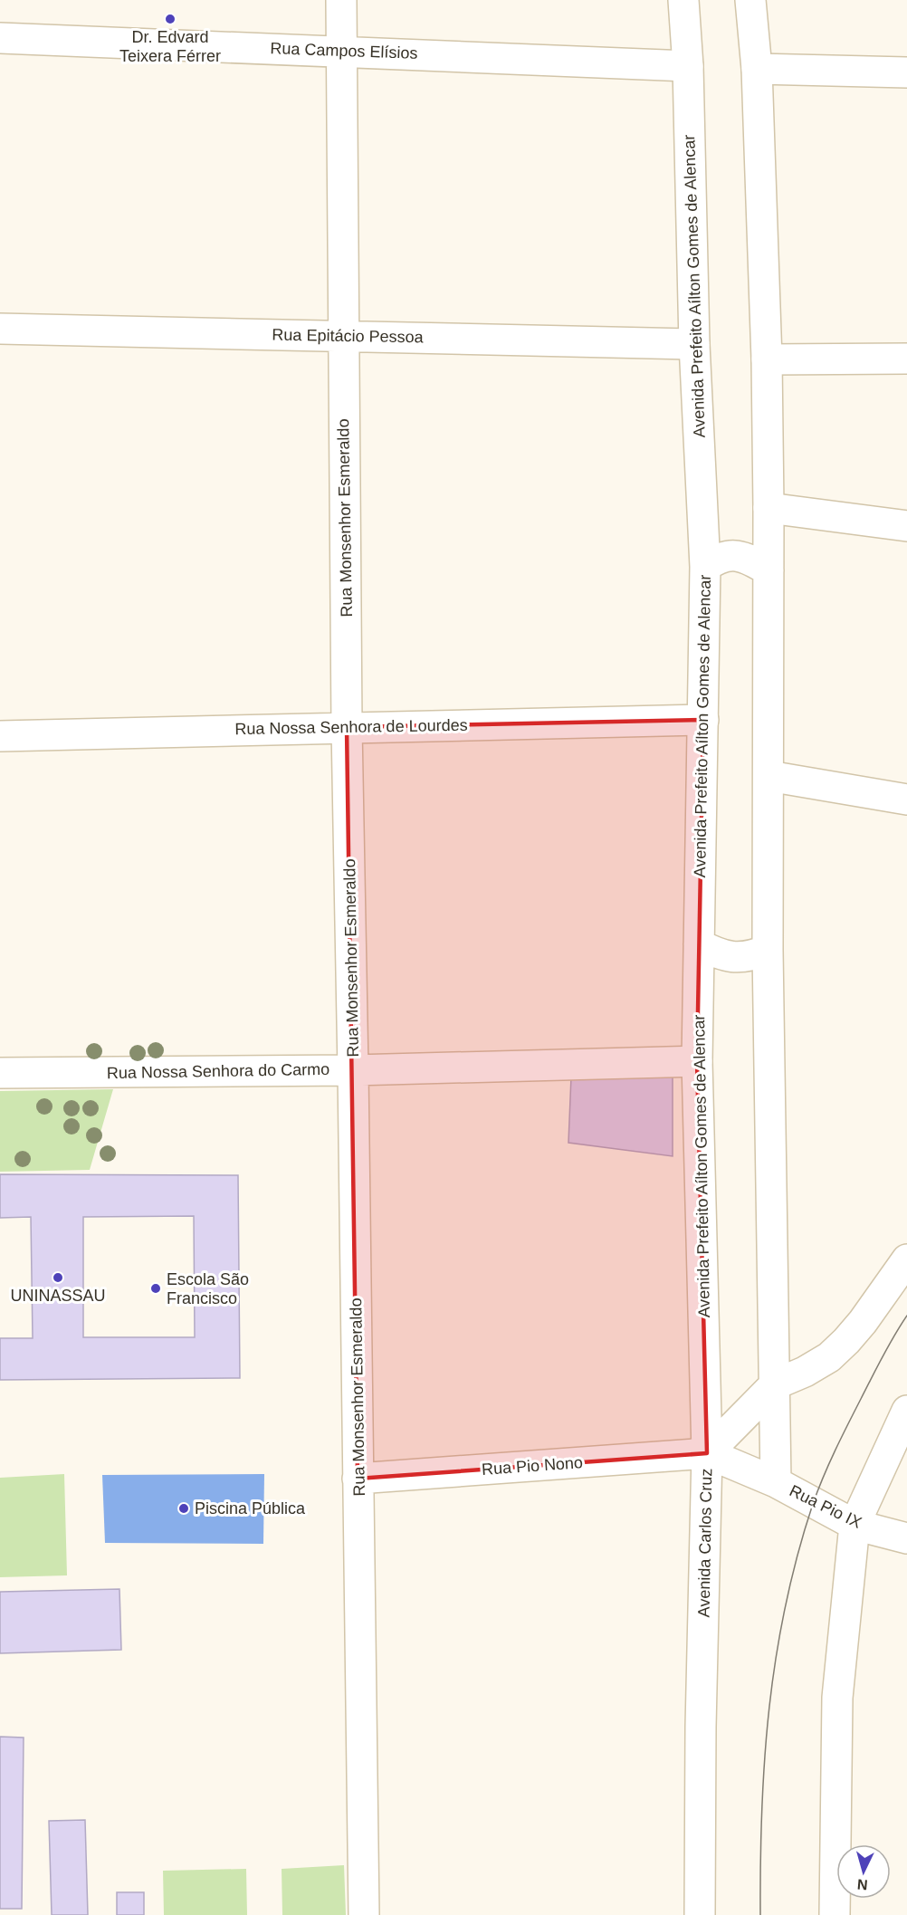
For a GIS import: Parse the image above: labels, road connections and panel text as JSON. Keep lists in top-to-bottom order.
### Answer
{
  "streets": {
    "street": [
      "Rua Campos Elísios",
      "Avenida Prefeito Aílton Gomes de Alencar",
      "Rua Epitácio Pessoa",
      "Rua Monsenhor Esmeraldo",
      "Rua Nossa Senhora de Lourdes",
      "Rua Nossa Senhora do Carmo",
      "Rua Pio Nono",
      "Rua Pio IX",
      "Avenida Carlos Cruz"
    ]
  },
  "crossings": [
    ["Rua Campos Elísios", "Avenida Prefeito Aílton Gomes de Alencar"],
    ["Rua Campos Elísios", "Rua Monsenhor Esmeraldo"],
    ["Avenida Prefeito Aílton Gomes de Alencar", "Rua Epitácio Pessoa"],
    ["Avenida Prefeito Aílton Gomes de Alencar", "Rua Nossa Senhora de Lourdes"],
    ["Avenida Prefeito Aílton Gomes de Alencar", "Rua Nossa Senhora do Carmo"],
    ["Avenida Prefeito Aílton Gomes de Alencar", "Rua Pio Nono"],
    ["Avenida Prefeito Aílton Gomes de Alencar", "Rua Pio IX"],
    ["Avenida Prefeito Aílton Gomes de Alencar", "Avenida Carlos Cruz"],
    ["Rua Epitácio Pessoa", "Rua Monsenhor Esmeraldo"],
    ["Rua Monsenhor Esmeraldo", "Rua Nossa Senhora de Lourdes"],
    ["Rua Monsenhor Esmeraldo", "Rua Nossa Senhora do Carmo"],
    ["Rua Monsenhor Esmeraldo", "Rua Pio Nono"],
    ["Rua Pio Nono", "Rua Pio IX"],
    ["Rua Pio Nono", "Avenida Carlos Cruz"],
    ["Rua Pio IX", "Avenida Carlos Cruz"]
  ],
  "places": [
    "Dr. Edvard Teixera Férrer",
    "UNINASSAU",
    "Escola São Francisco",
    "Piscina Pública"
  ],
  "north": "bottom"
}
